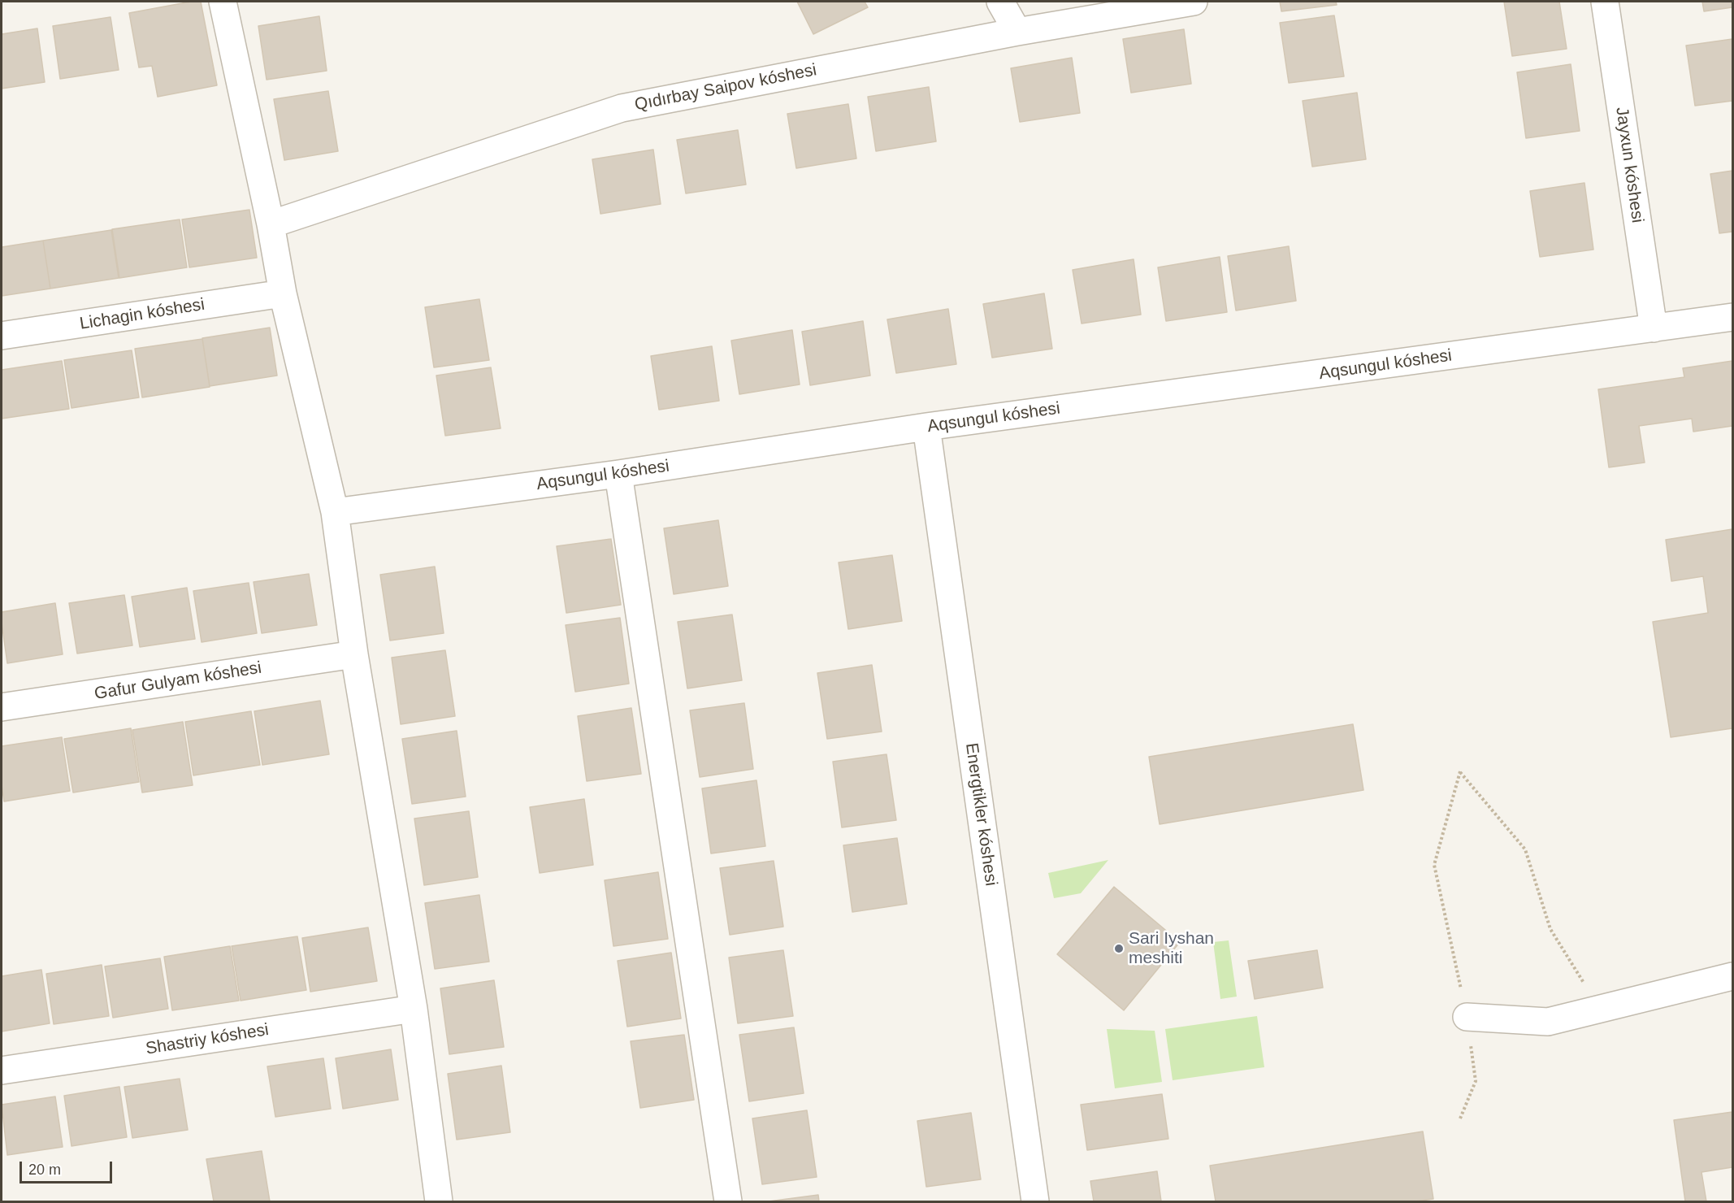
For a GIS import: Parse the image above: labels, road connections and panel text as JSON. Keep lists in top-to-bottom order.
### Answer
{
  "streets": {
    "street": [
      "Qıdırbay Saipov kóshesi",
      "Jayxun kóshesi",
      "Lichagin kóshesi",
      "Aqsungul kóshesi",
      "Gafur Gulyam kóshesi",
      "Energtikler kóshesi",
      "Shastriy kóshesi"
    ]
  },
  "crossings": [
    ["Jayxun kóshesi", "Aqsungul kóshesi"],
    ["Aqsungul kóshesi", "Energtikler kóshesi"]
  ],
  "places": ["Sari Iyshan meshiti"],
  "scale_bar": "20 m"
}
